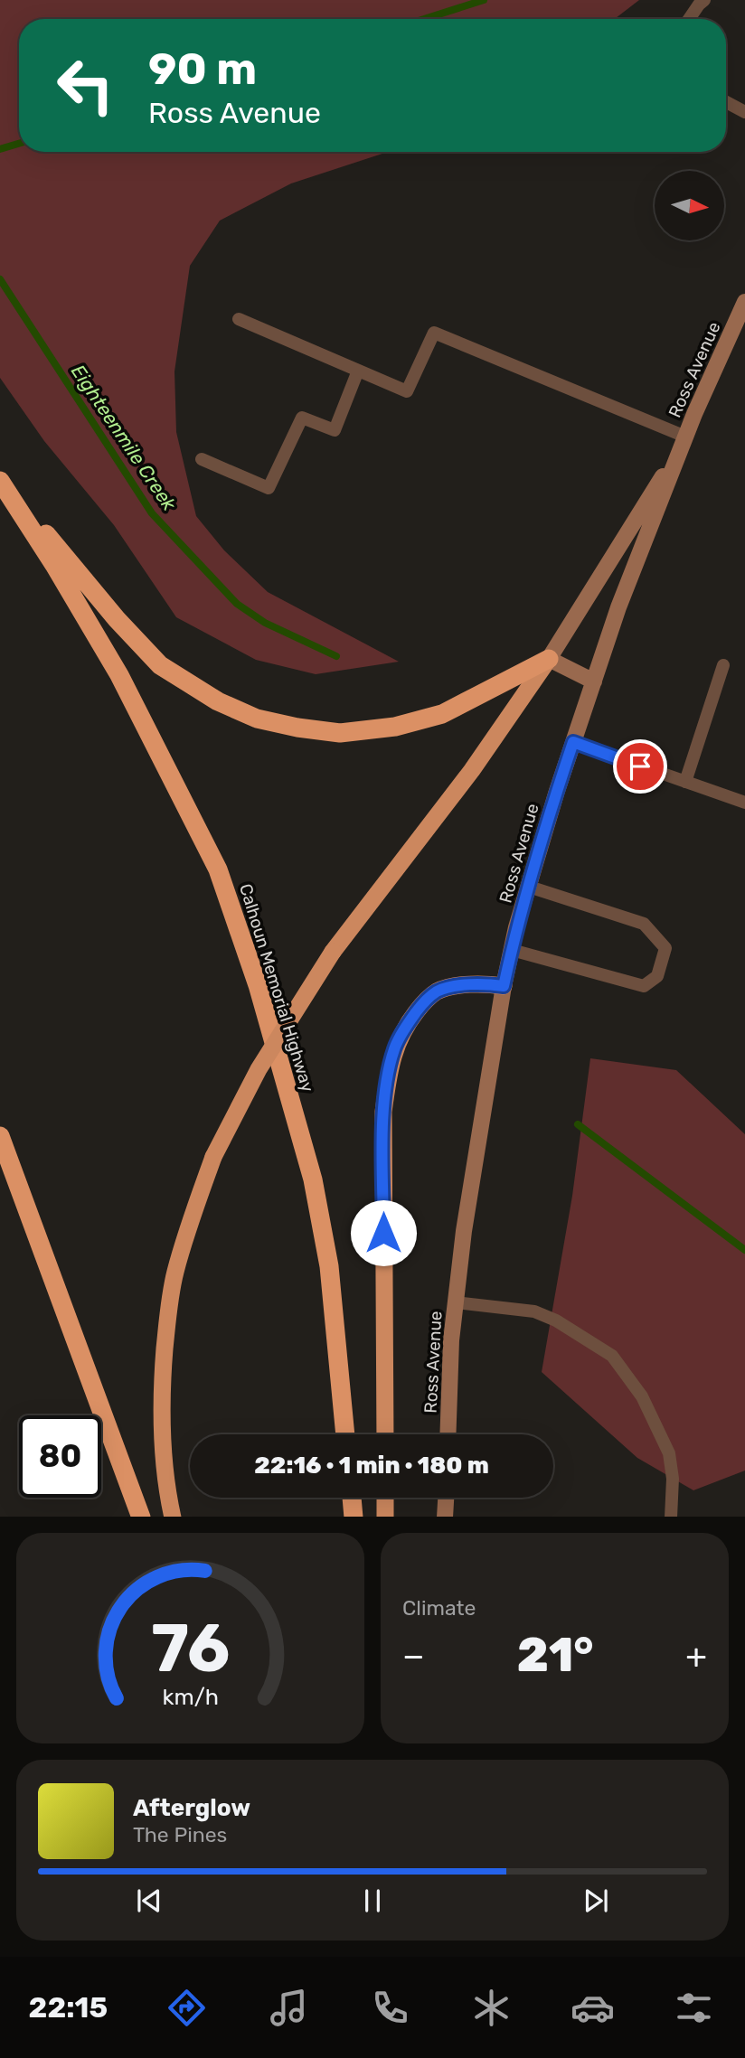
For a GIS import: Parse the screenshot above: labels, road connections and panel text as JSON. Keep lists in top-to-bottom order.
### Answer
{
  "streets": {
    "highway": ["Calhoun Memorial Highway"],
    "main road": ["Ross Avenue"]
  },
  "water": ["Eighteenmile Creek"],
  "north": "right",
  "page": {
    "turn": ["90 m", "Ross Avenue"],
    "limit": "80",
    "trip": "22:16 · 1 min · 180 m",
    "tile": "Climate",
    "heat": ["−", "21°", "+"],
    "song": ["Afterglow", "The Pines"],
    "tabs": "22:15",
    "gauge": ["76", "km/h"]
  }
}
